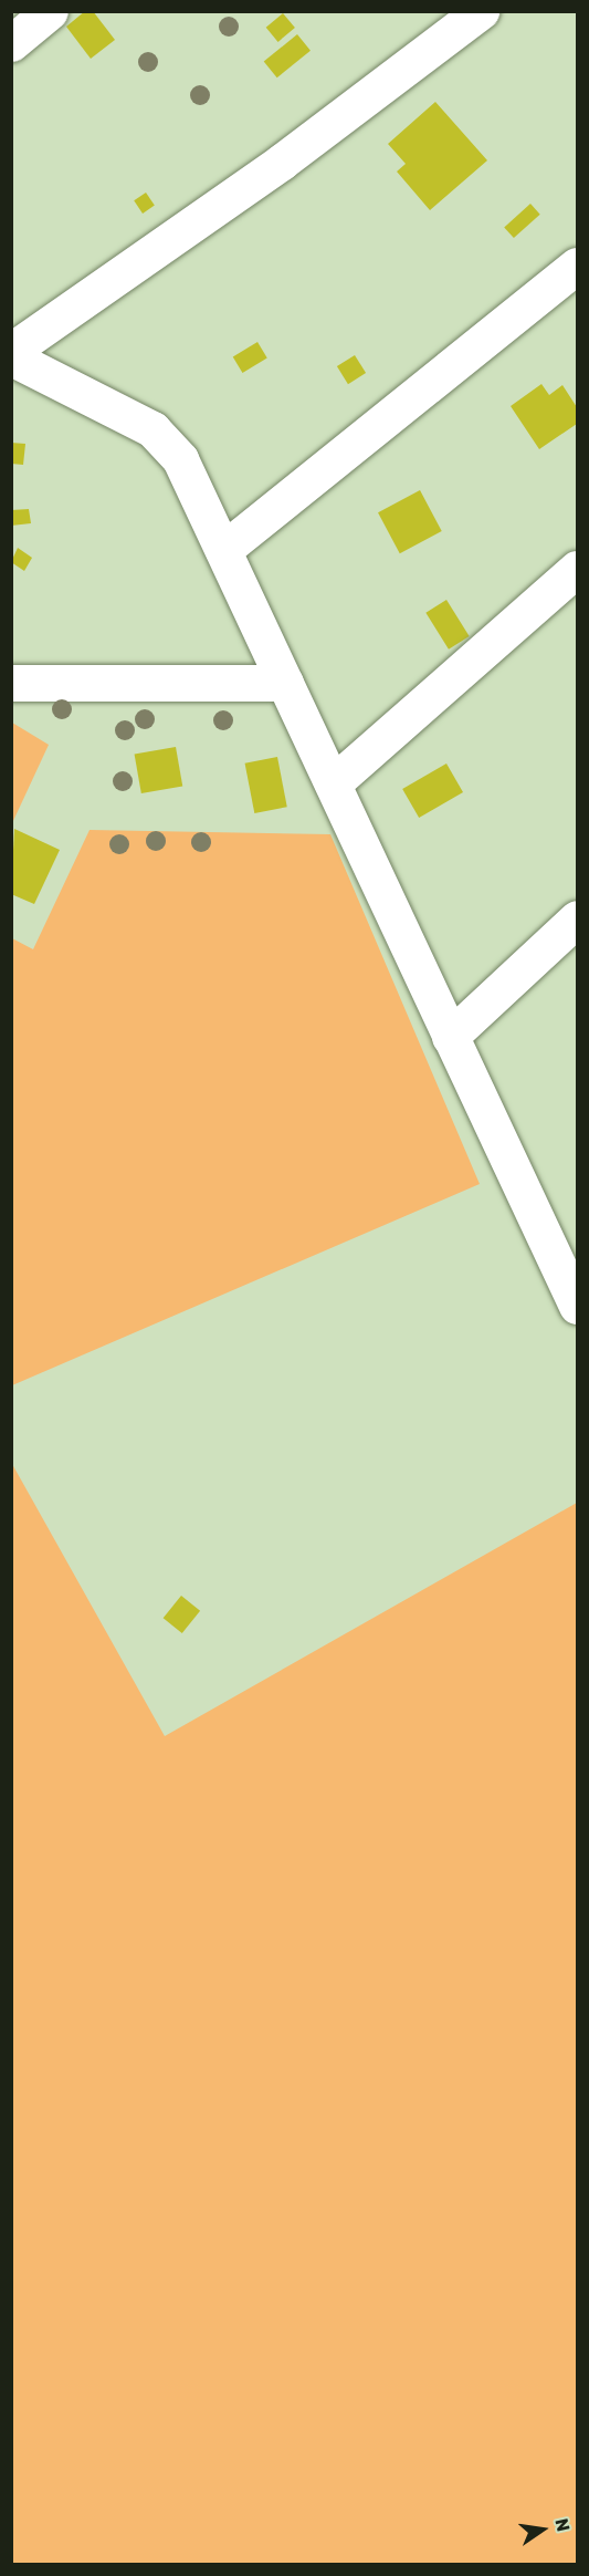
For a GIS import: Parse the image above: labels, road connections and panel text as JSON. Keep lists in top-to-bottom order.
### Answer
{
  "north": "right"
}
